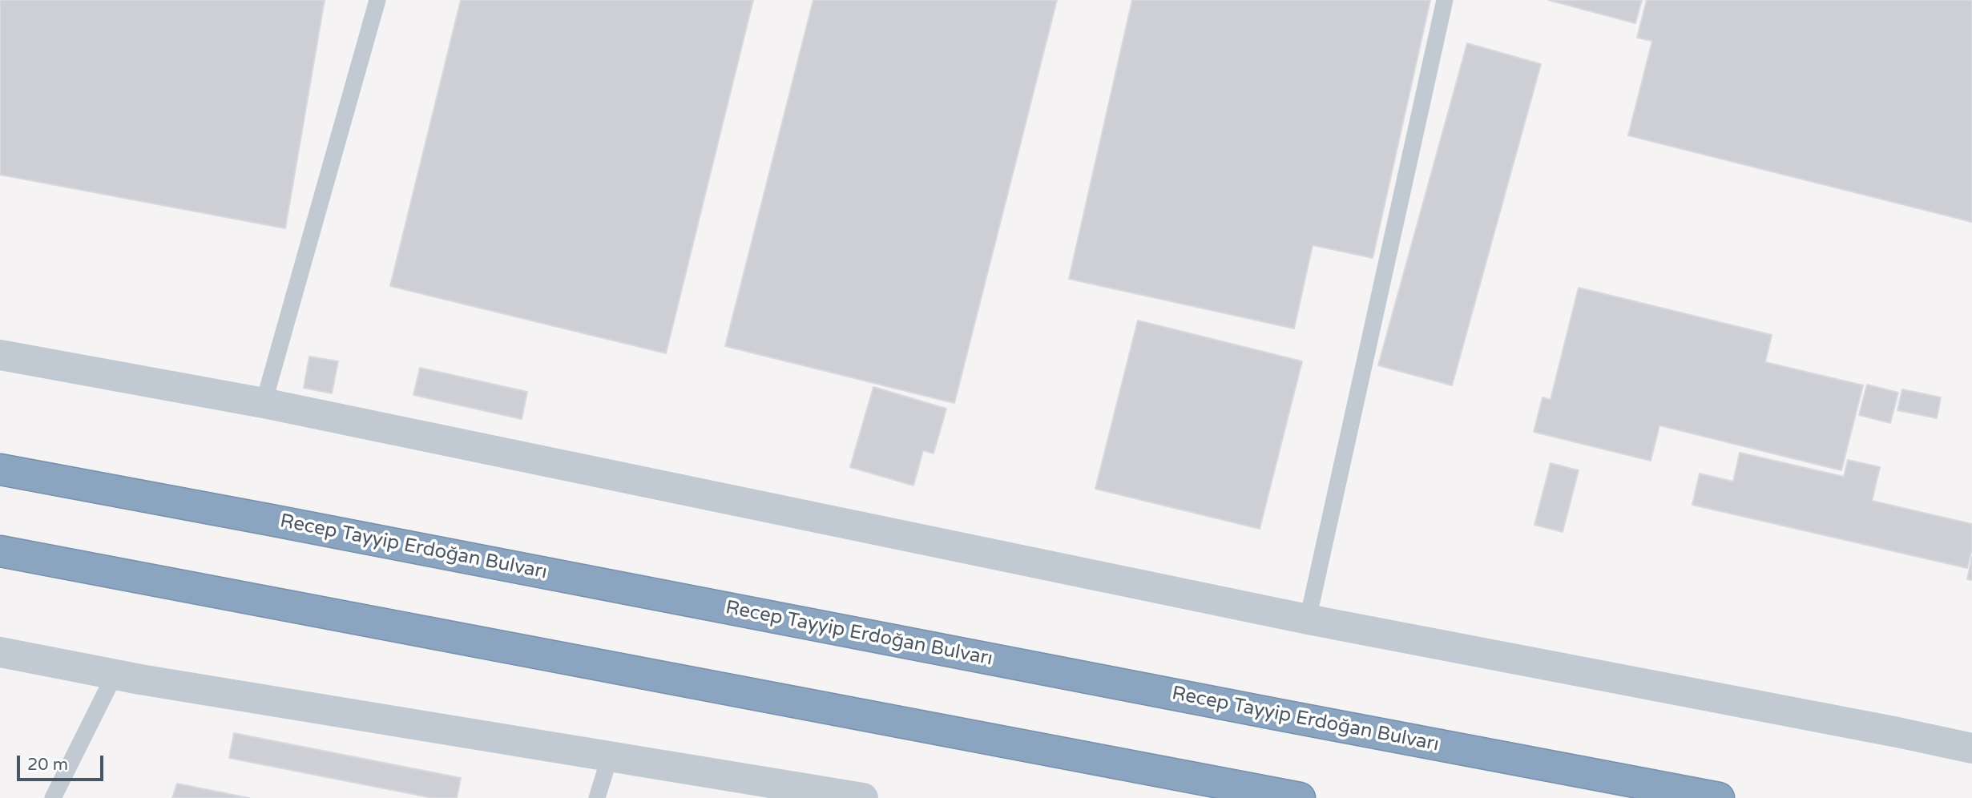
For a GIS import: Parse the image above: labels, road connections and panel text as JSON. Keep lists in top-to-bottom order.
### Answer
{
  "streets": {
    "highway": ["Recep Tayyip Erdoğan Bulvarı"]
  },
  "scale_bar": "20 m"
}
